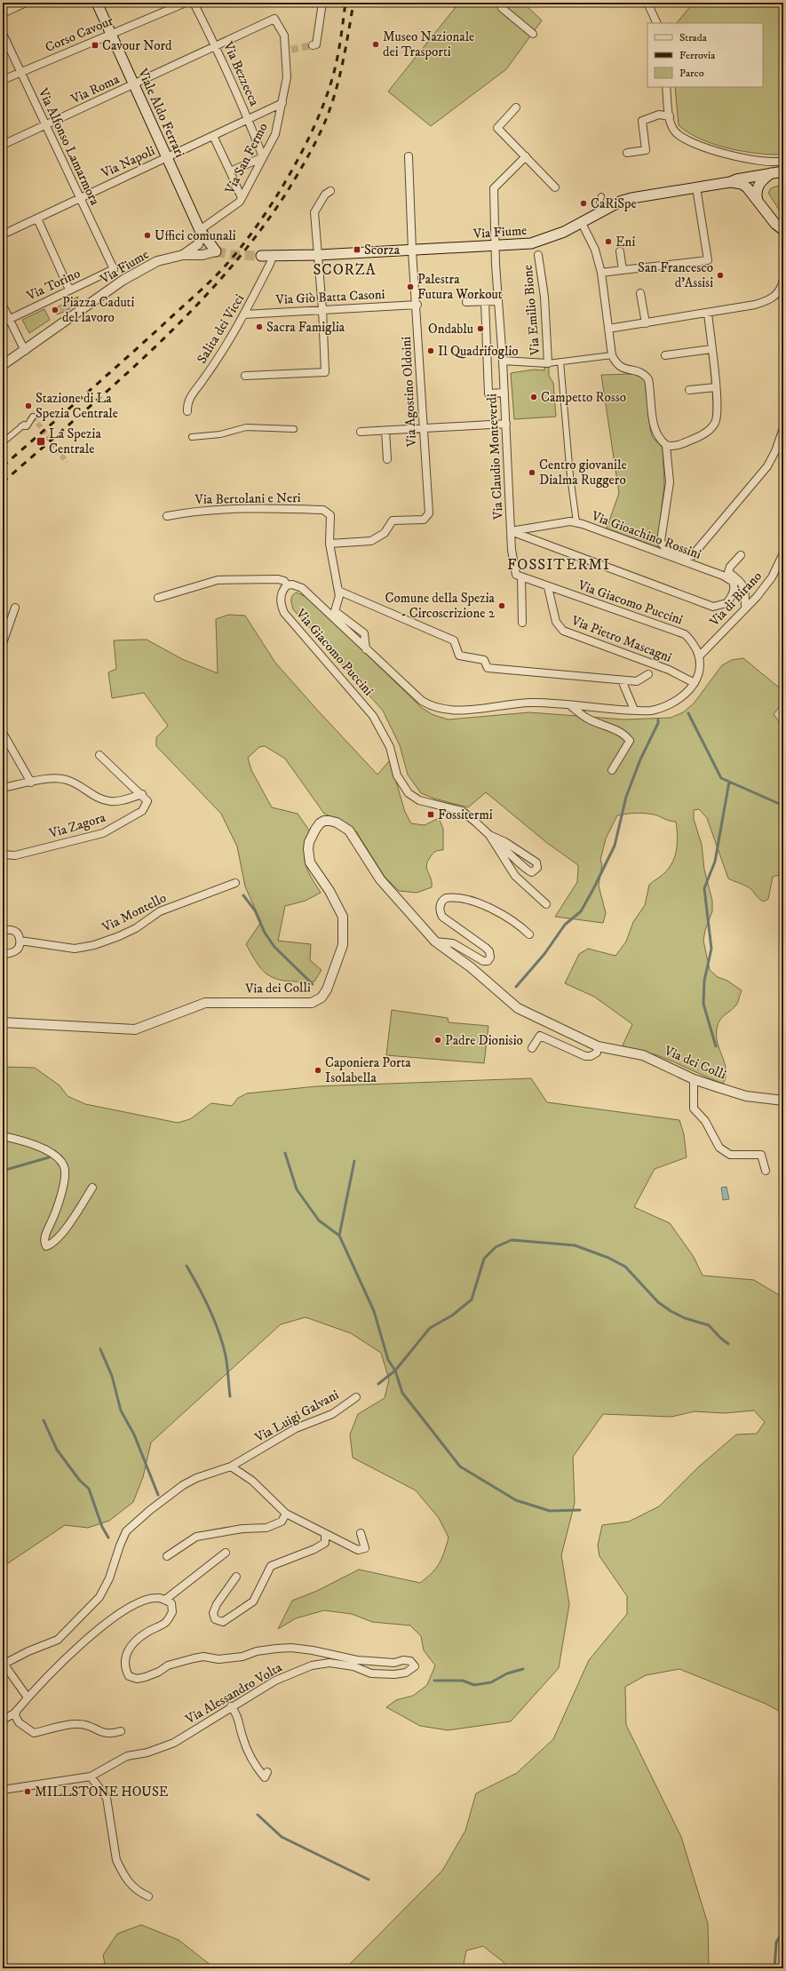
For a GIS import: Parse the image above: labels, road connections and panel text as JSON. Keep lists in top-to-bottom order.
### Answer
{
  "streets": {
    "main road": ["Viale Aldo Ferrari", "Via Fiume"],
    "street": [
      "Corso Cavour",
      "Via Bezzecca",
      "Via Roma",
      "Via Alfonso Lamarmora",
      "Via San Fermo",
      "Via Napoli",
      "Via Torino",
      "Via Giò Batta Casoni",
      "Via Emilio Bione",
      "Salita dei Vicci",
      "Via Agostino Oldoini",
      "Via Claudio Monteverdi",
      "Via Bertolani e Neri",
      "Via Gioachino Rossini",
      "Via di Birano",
      "Via Giacomo Puccini",
      "Via Pietro Mascagni",
      "Via Zagora",
      "Via Montello",
      "Via dei Colli",
      "Via Luigi Galvani",
      "Via Alessandro Volta"
    ]
  },
  "crossings": [
    ["Corso Cavour", "Viale Aldo Ferrari"],
    ["Corso Cavour", "Via Alfonso Lamarmora"],
    ["Via Bezzecca", "Via Roma"],
    ["Via Bezzecca", "Via San Fermo"],
    ["Via Bezzecca", "Via Napoli"],
    ["Via Roma", "Viale Aldo Ferrari"],
    ["Via Roma", "Via Alfonso Lamarmora"],
    ["Via Roma", "Via San Fermo"],
    ["Viale Aldo Ferrari", "Via San Fermo"],
    ["Viale Aldo Ferrari", "Via Napoli"],
    ["Viale Aldo Ferrari", "Via Fiume"],
    ["Via Alfonso Lamarmora", "Via Napoli"],
    ["Via Alfonso Lamarmora", "Via Torino"],
    ["Via San Fermo", "Via Napoli"],
    ["Via Fiume", "Salita dei Vicci"],
    ["Via Fiume", "Via Agostino Oldoini"],
    ["Via Fiume", "Via Claudio Monteverdi"],
    ["Via Giò Batta Casoni", "Salita dei Vicci"],
    ["Via Giò Batta Casoni", "Via Agostino Oldoini"],
    ["Via Agostino Oldoini", "Via Bertolani e Neri"],
    ["Via Claudio Monteverdi", "Via Gioachino Rossini"],
    ["Via Claudio Monteverdi", "Via Giacomo Puccini"],
    ["Via di Birano", "Via Giacomo Puccini"],
    ["Via Giacomo Puccini", "Via Pietro Mascagni"]
  ],
  "districts": ["SCORZA", "FOSSITERMI"],
  "places": {
    "other": [
      "Museo Nazionale dei Trasporti",
      "CaRiSpe",
      "Uffici comunali",
      "Eni",
      "San Francesco d'Assisi",
      "Palestra Futura Workout",
      "Piazza Caduti del lavoro",
      "Sacra Famiglia",
      "Ondablu",
      "Il Quadrifoglio",
      "Campetto Rosso",
      "Stazione di La Spezia Centrale",
      "Centro giovanile Dialma Ruggero",
      "Comune della Spezia - Circoscrizione 2",
      "Padre Dionisio",
      "Caponiera Porta Isolabella",
      "MILLSTONE HOUSE"
    ],
    "transit": [
      "Cavour Nord",
      "Scorza",
      "La Spezia Centrale",
      "Fossitermi"
    ]
  },
  "legend": ["Strada", "Ferrovia", "Parco"]
}
